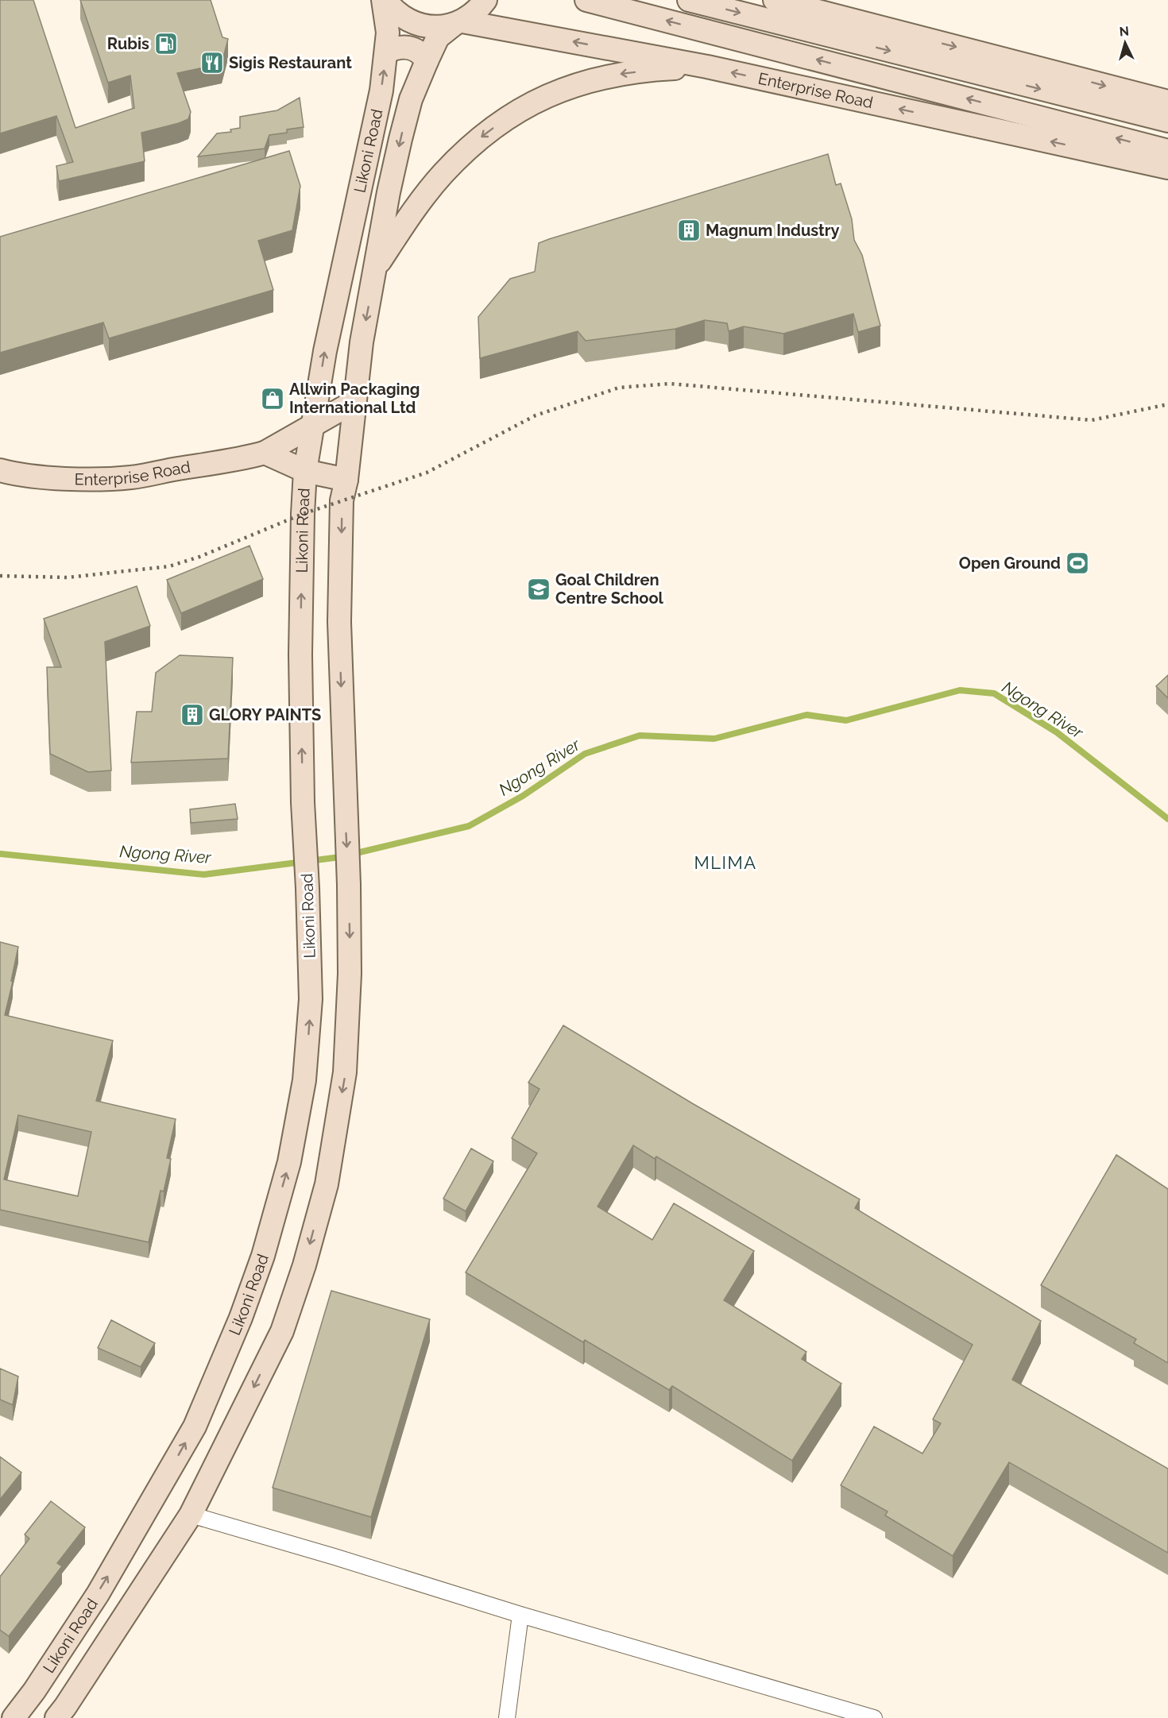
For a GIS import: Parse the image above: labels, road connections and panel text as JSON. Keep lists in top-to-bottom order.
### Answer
{
  "streets": {
    "main road": ["Enterprise Road", "Likoni Road"]
  },
  "crossings": [
    ["Enterprise Road", "Likoni Road"]
  ],
  "districts": ["MLIMA"],
  "water": ["Ngong River"],
  "places": {
    "fuel station": ["Rubis"],
    "restaurant": ["Sigis Restaurant"],
    "building": ["Magnum Industry", "GLORY PAINTS"],
    "shop": ["Allwin Packaging International Ltd"],
    "sports": ["Open Ground"],
    "school or university": ["Goal Children Centre School"]
  },
  "north": "top"
}
